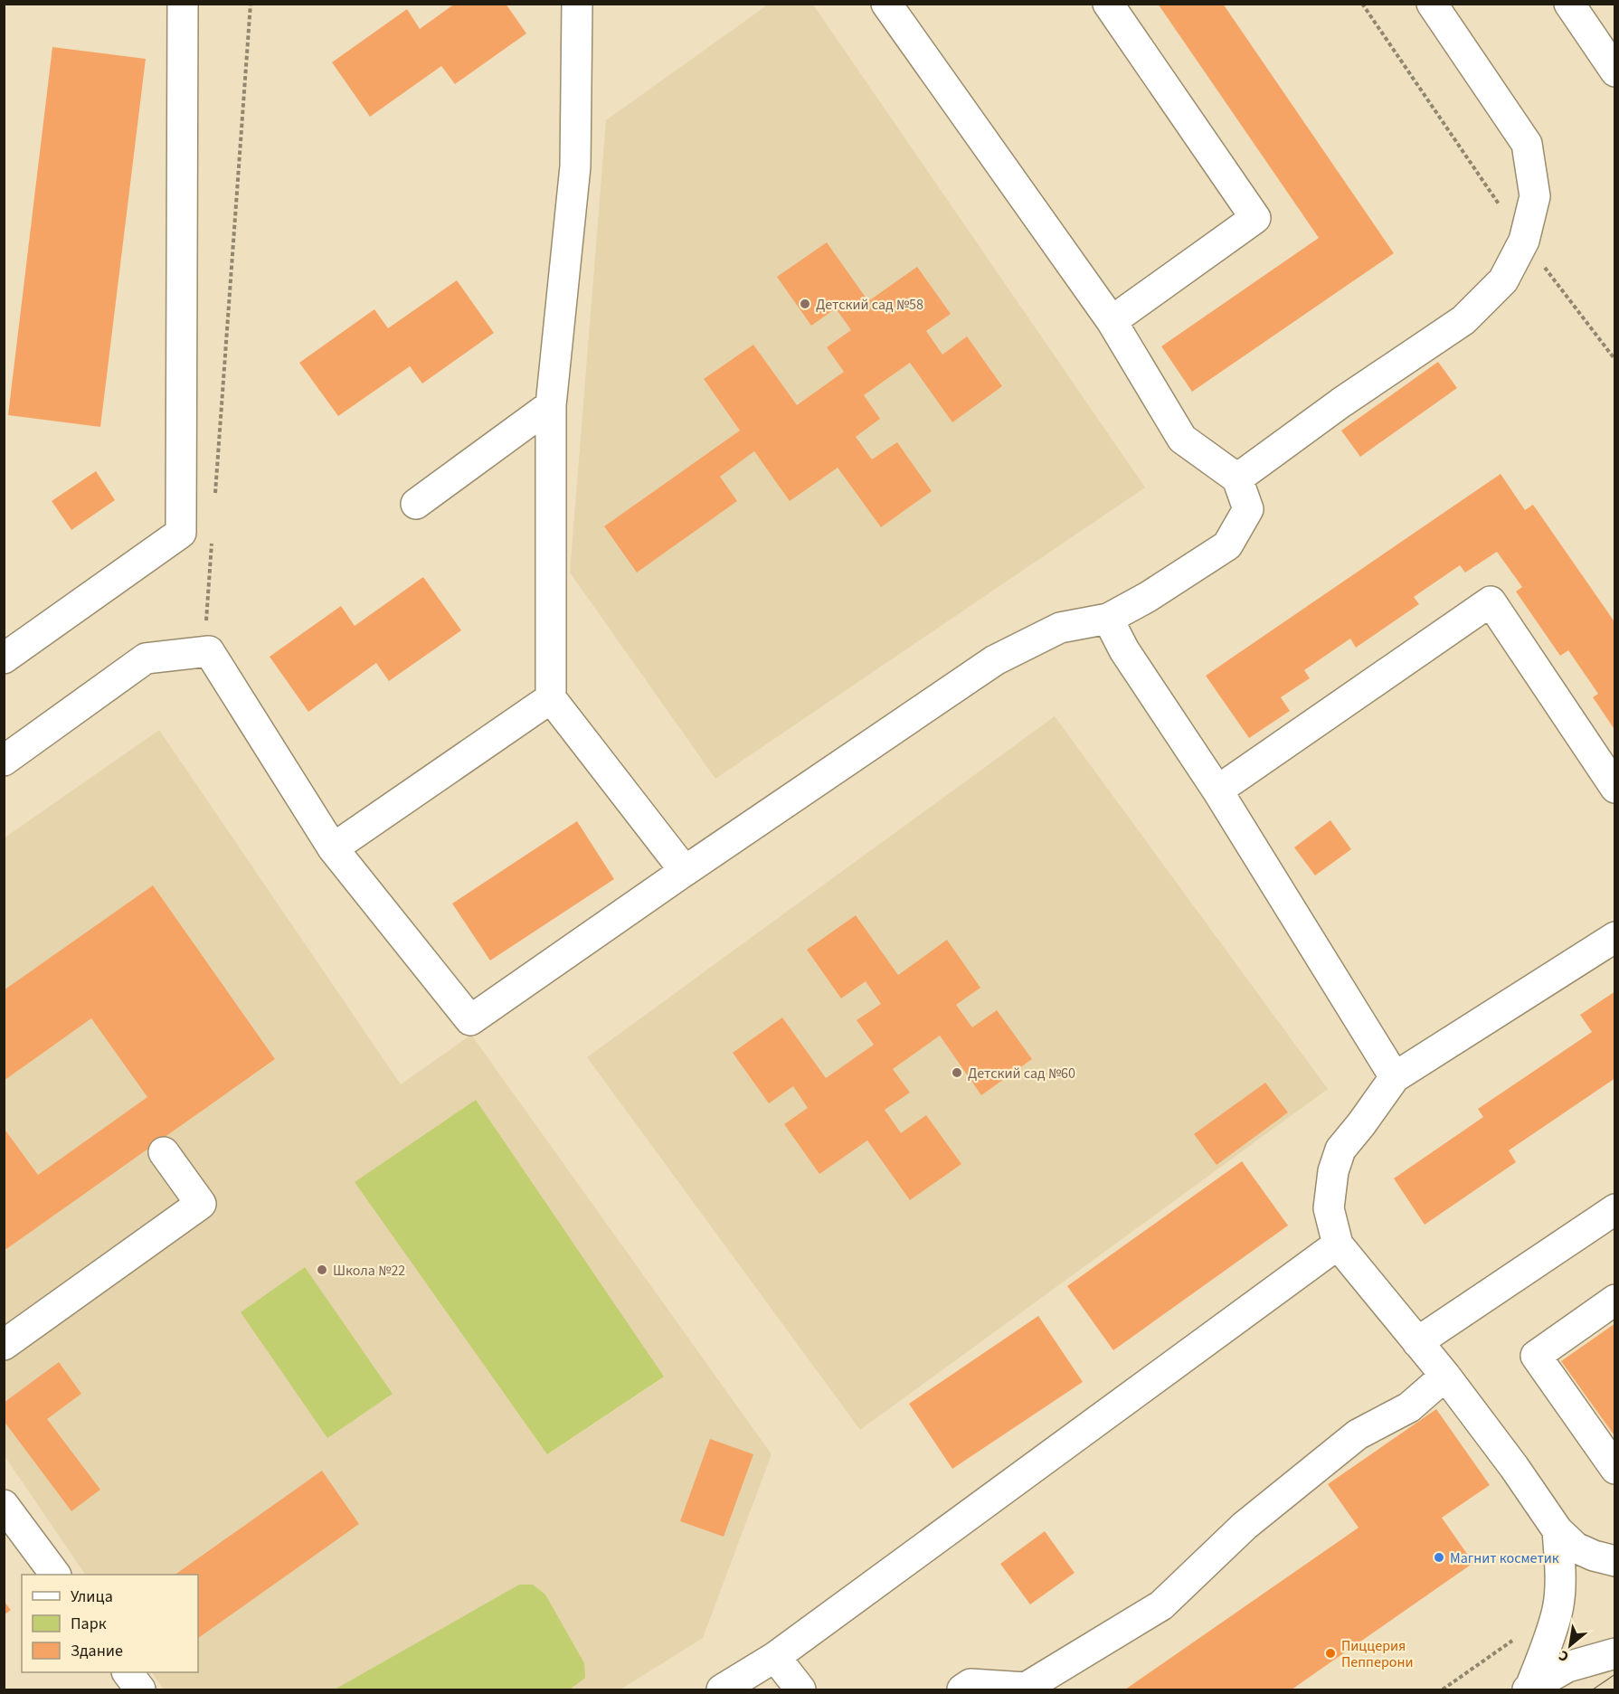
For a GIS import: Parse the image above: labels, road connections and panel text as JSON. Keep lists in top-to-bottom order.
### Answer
{
  "places": [
    "Детский сад №58",
    "Детский сад №60",
    "Школа №22",
    "Магнит косметик",
    "Пиццерия Пепперони"
  ],
  "legend": ["Улица", "Парк", "Здание"],
  "north": "bottom left"
}
